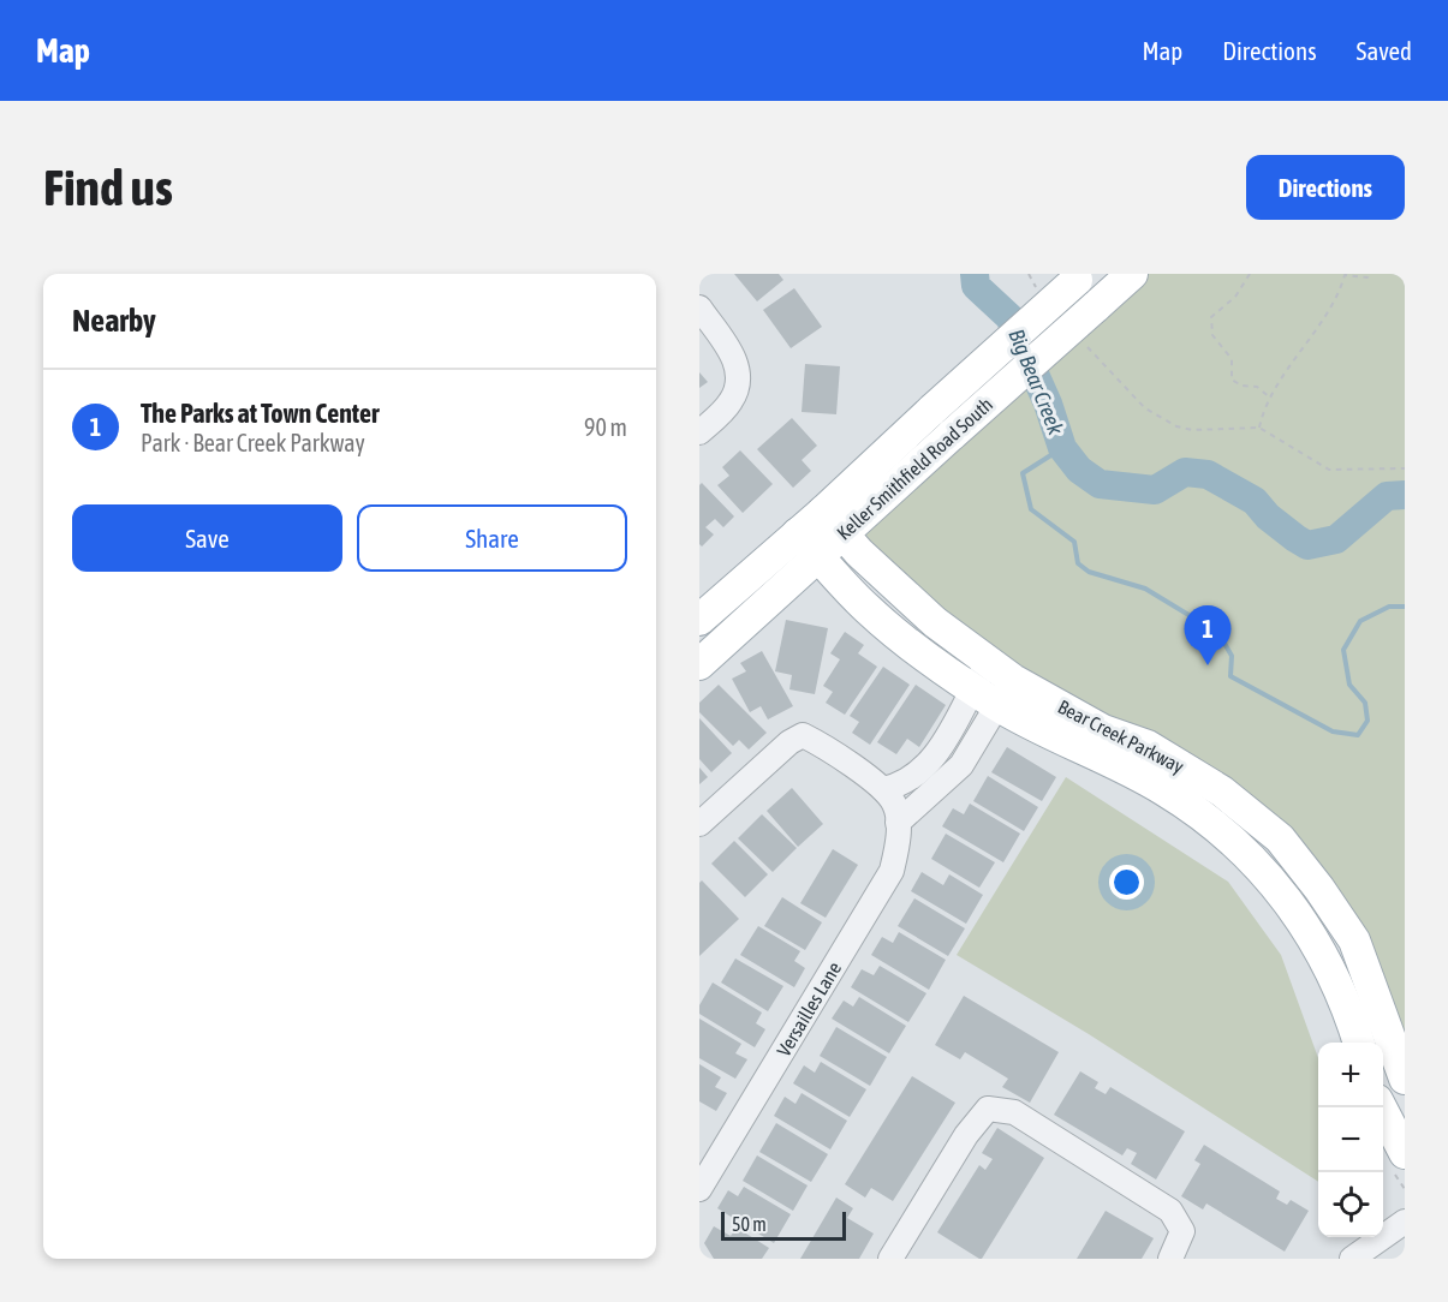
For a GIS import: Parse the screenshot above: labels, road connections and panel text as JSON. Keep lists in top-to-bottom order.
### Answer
{
  "streets": {
    "main road": ["Keller Smithfield Road South", "Bear Creek Parkway"],
    "street": ["Versailles Lane"]
  },
  "crossings": [
    ["Keller Smithfield Road South", "Bear Creek Parkway"]
  ],
  "water": ["Big Bear Creek"],
  "scale_bar": "50 m",
  "page": {
    "header": "Map",
    "nav": ["Map", "Directions", "Saved"],
    "buttons": [
      "Directions",
      ["Save", "Share"]
    ],
    "title": "Find us",
    "heading": "Nearby",
    "list": [
      {
        "mark": "1",
        "name": "The Parks at Town Center",
        "note": "Park · Bear Creek Parkway",
        "value": "90 m"
      }
    ],
    "pins": "1",
    "map_buttons": ["+", "−"],
    "scale": "50 m"
  }
}
